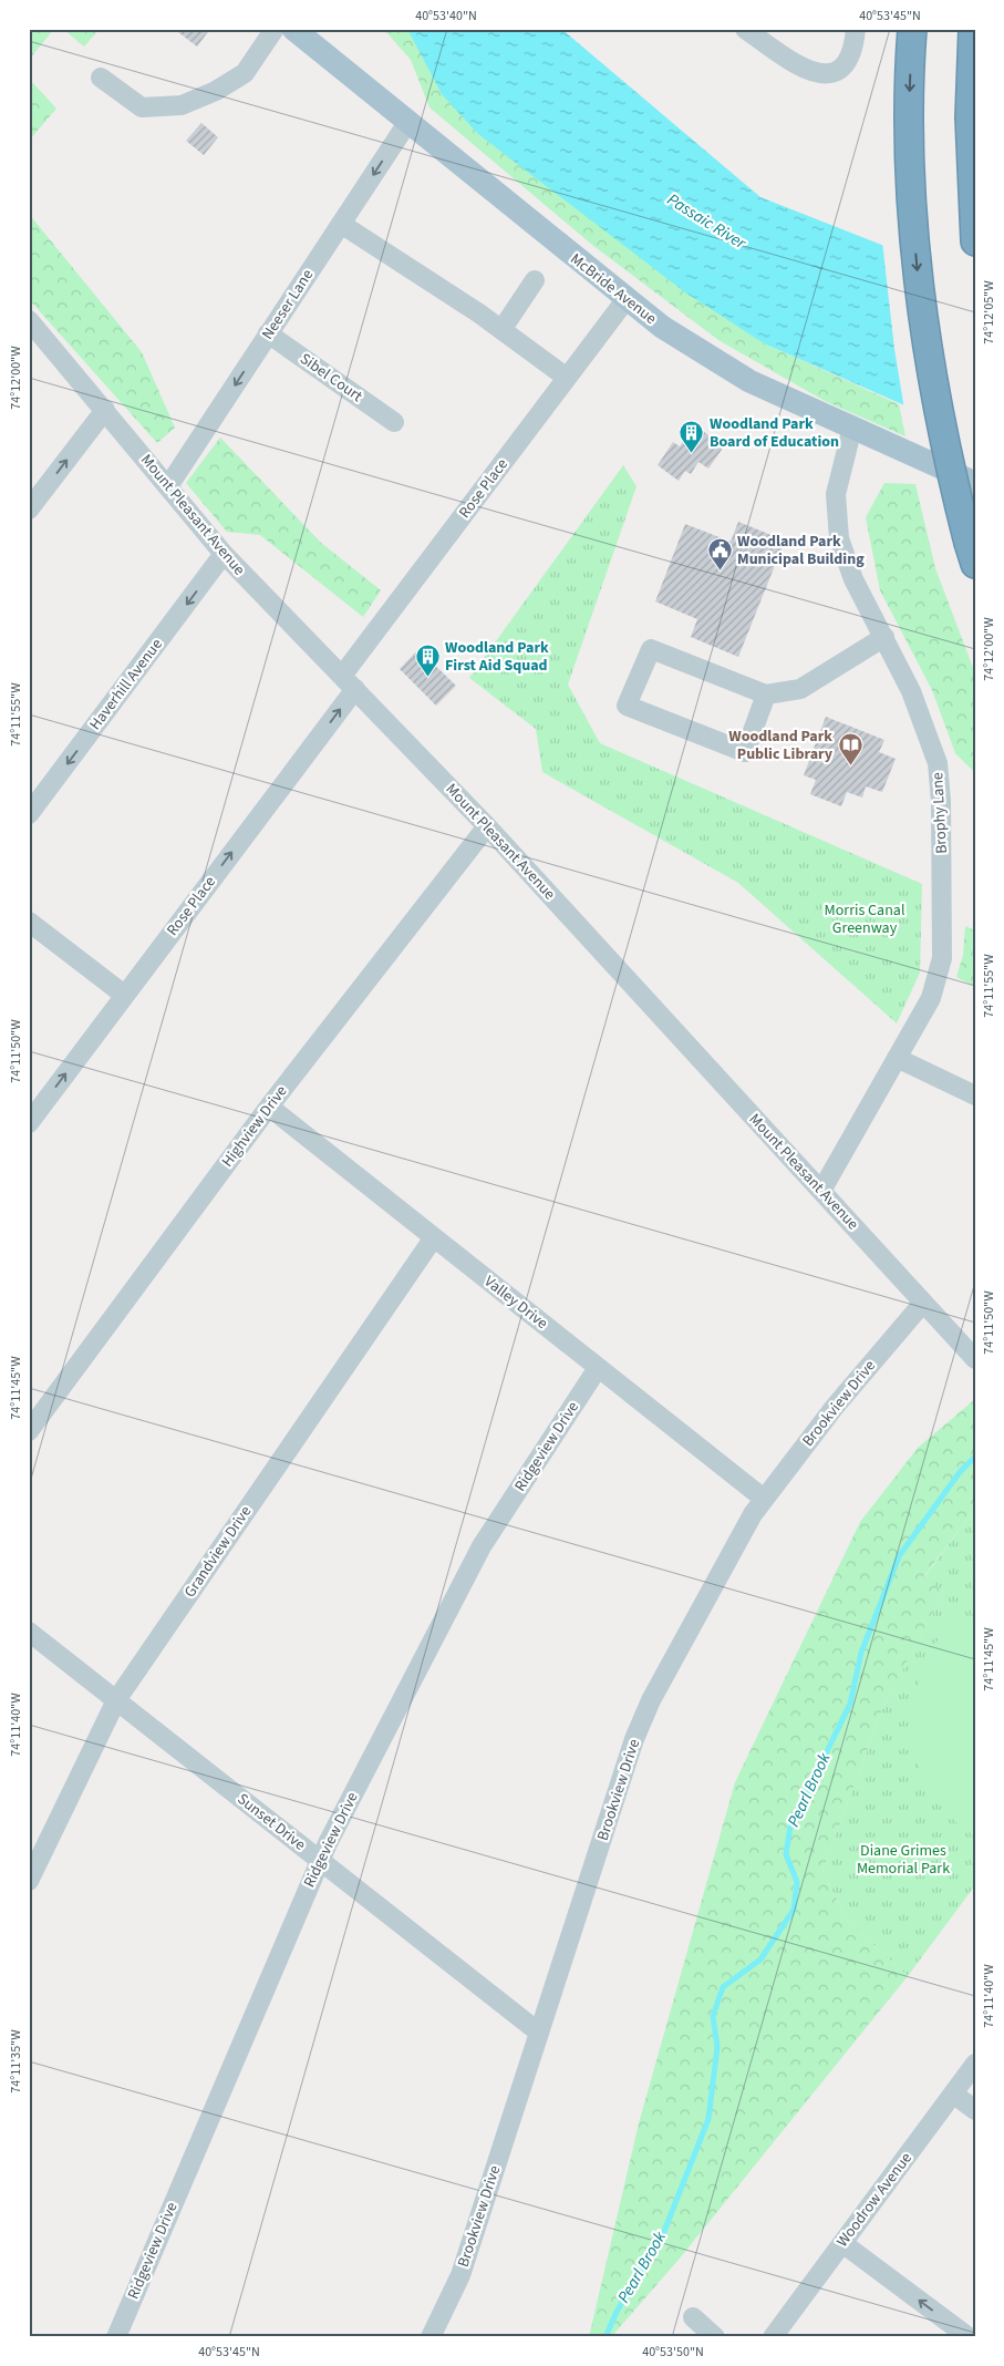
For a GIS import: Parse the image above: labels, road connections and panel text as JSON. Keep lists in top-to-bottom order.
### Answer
{
  "streets": {
    "main road": ["McBride Avenue"],
    "street": [
      "Neeser Lane",
      "Sibel Court",
      "Rose Place",
      "Mount Pleasant Avenue",
      "Haverhill Avenue",
      "Brophy Lane",
      "Highview Drive",
      "Valley Drive",
      "Brookview Drive",
      "Ridgeview Drive",
      "Grandview Drive",
      "Sunset Drive",
      "Woodrow Avenue"
    ]
  },
  "crossings": [
    ["McBride Avenue", "Neeser Lane"],
    ["McBride Avenue", "Rose Place"],
    ["McBride Avenue", "Brophy Lane"],
    ["Neeser Lane", "Sibel Court"],
    ["Neeser Lane", "Mount Pleasant Avenue"],
    ["Rose Place", "Mount Pleasant Avenue"],
    ["Mount Pleasant Avenue", "Haverhill Avenue"],
    ["Mount Pleasant Avenue", "Brophy Lane"],
    ["Mount Pleasant Avenue", "Highview Drive"],
    ["Mount Pleasant Avenue", "Brookview Drive"],
    ["Highview Drive", "Valley Drive"],
    ["Valley Drive", "Brookview Drive"],
    ["Valley Drive", "Ridgeview Drive"],
    ["Valley Drive", "Grandview Drive"],
    ["Brookview Drive", "Sunset Drive"],
    ["Ridgeview Drive", "Sunset Drive"],
    ["Grandview Drive", "Sunset Drive"]
  ],
  "one_way": ["Neeser Lane", "Rose Place", "Haverhill Avenue"],
  "water": ["Passaic River", "Pearl Brook"],
  "parks": ["Morris Canal Greenway", "Diane Grimes Memorial Park"],
  "places": {
    "building": ["Woodland Park Board of Education", "Woodland Park First Aid Squad"],
    "public building": ["Woodland Park Municipal Building"],
    "library": ["Woodland Park Public Library"]
  },
  "coordinates": [
    "40°53'40\"N",
    "40°53'45\"N",
    "74°12'05\"W",
    "74°12'00\"W",
    "74°11'55\"W",
    "74°11'50\"W",
    "74°11'45\"W",
    "74°11'40\"W",
    "74°11'35\"W",
    "40°53'50\"N"
  ]
}
